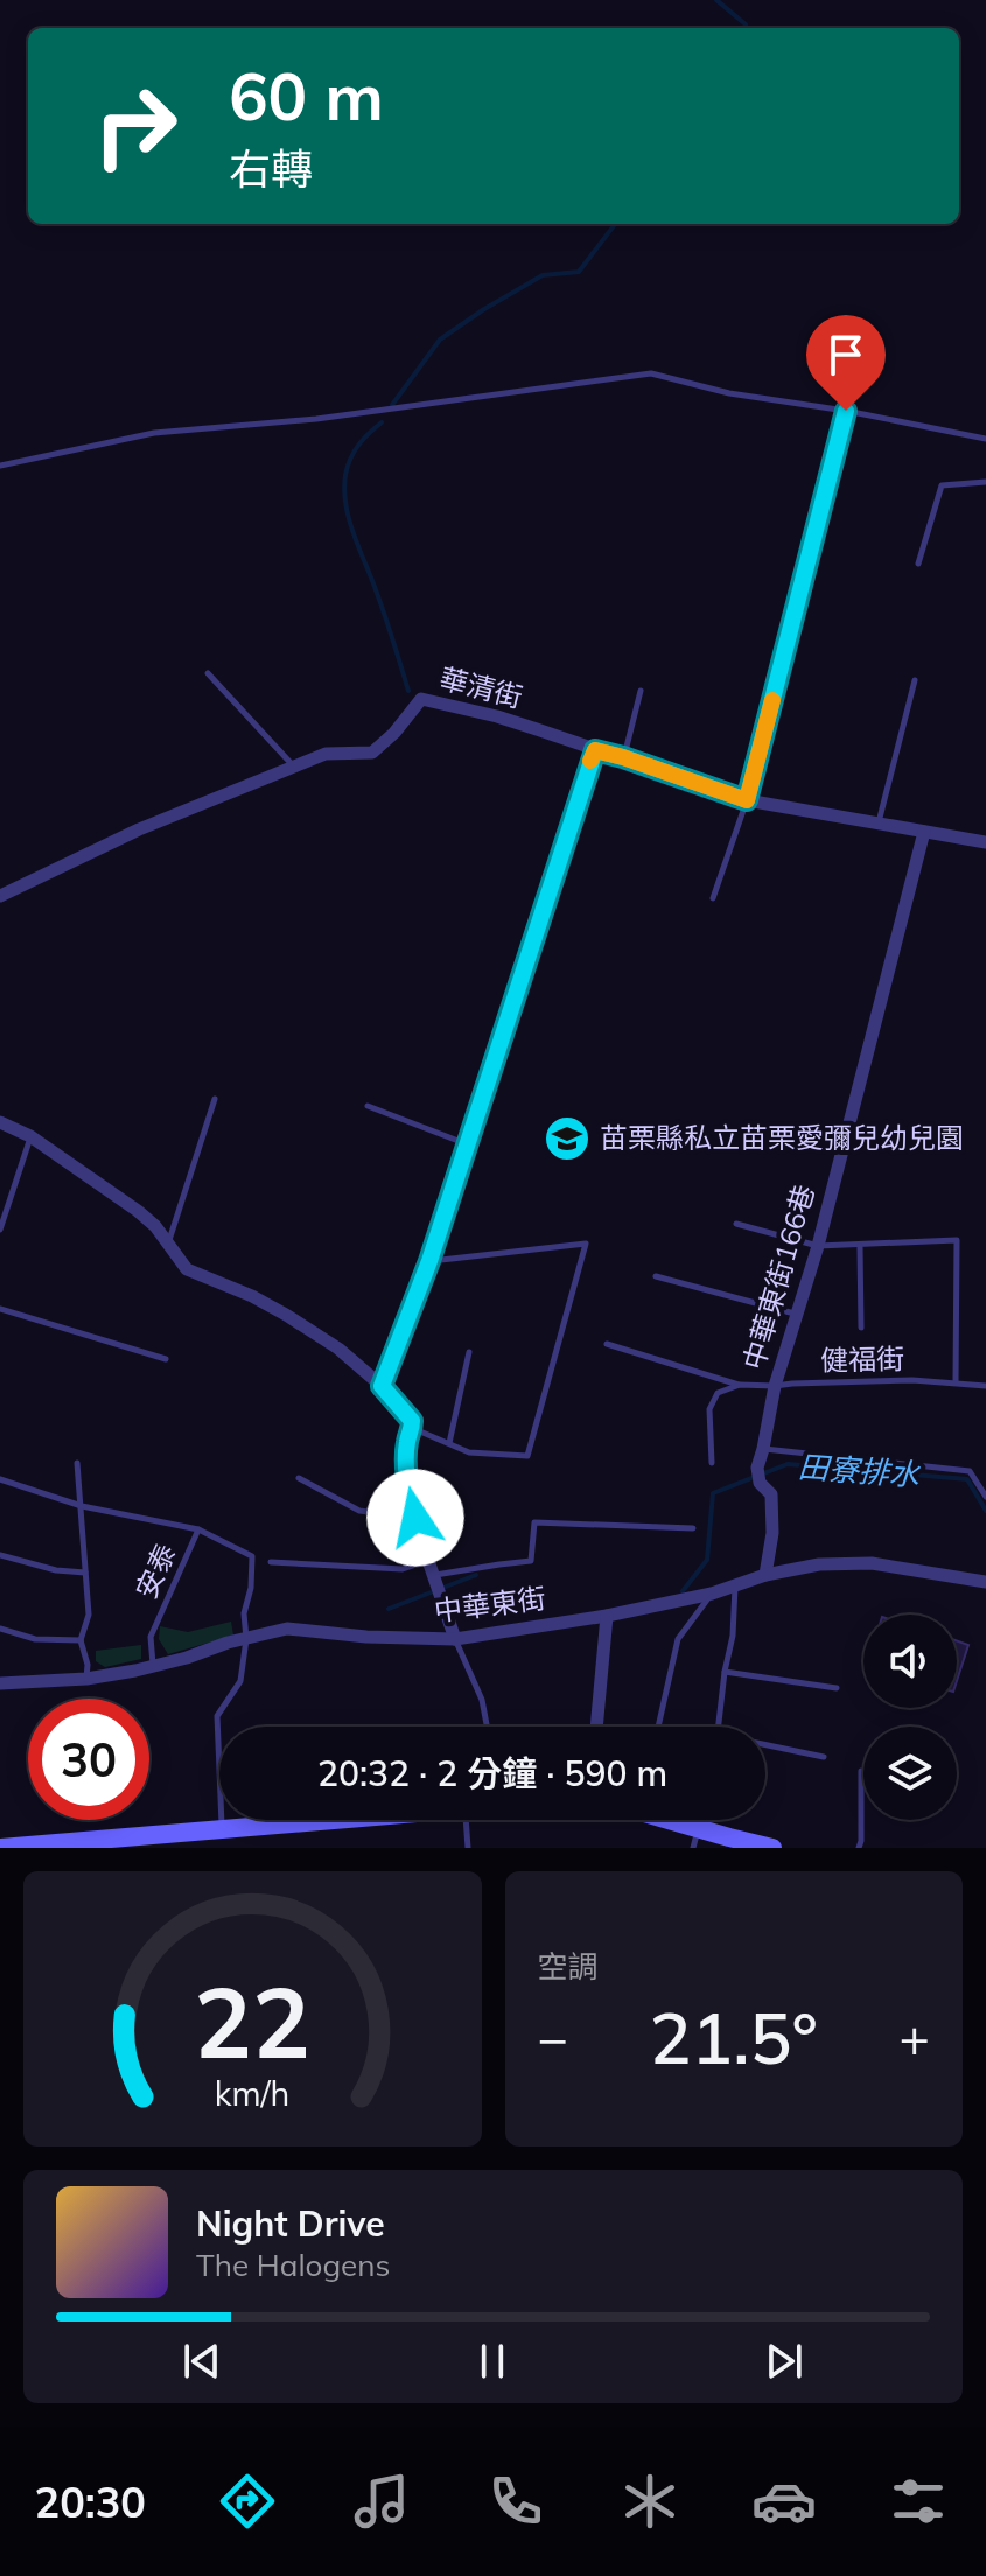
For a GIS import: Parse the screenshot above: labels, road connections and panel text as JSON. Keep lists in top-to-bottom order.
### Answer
{
  "streets": {
    "street": ["華清街", "中華東街166巷", "中華東街"],
    "lane": ["健福街", "安泰"]
  },
  "crossings": [
    ["華清街", "中華東街166巷"],
    ["中華東街166巷", "健福街"],
    ["中華東街166巷", "中華東街"],
    ["安泰", "中華東街"]
  ],
  "water": ["田寮排水"],
  "places": {
    "school or university": ["苗栗縣私立苗栗愛彌兒幼兒園"]
  },
  "page": {
    "turn": ["60 m", "右轉"],
    "limit": "30",
    "trip": "20:32 · 2 分鐘 · 590 m",
    "tile": "空調",
    "heat": ["−", "21.5°", "+"],
    "song": ["Night Drive", "The Halogens"],
    "tabs": "20:30",
    "gauge": ["22", "km/h"]
  }
}
